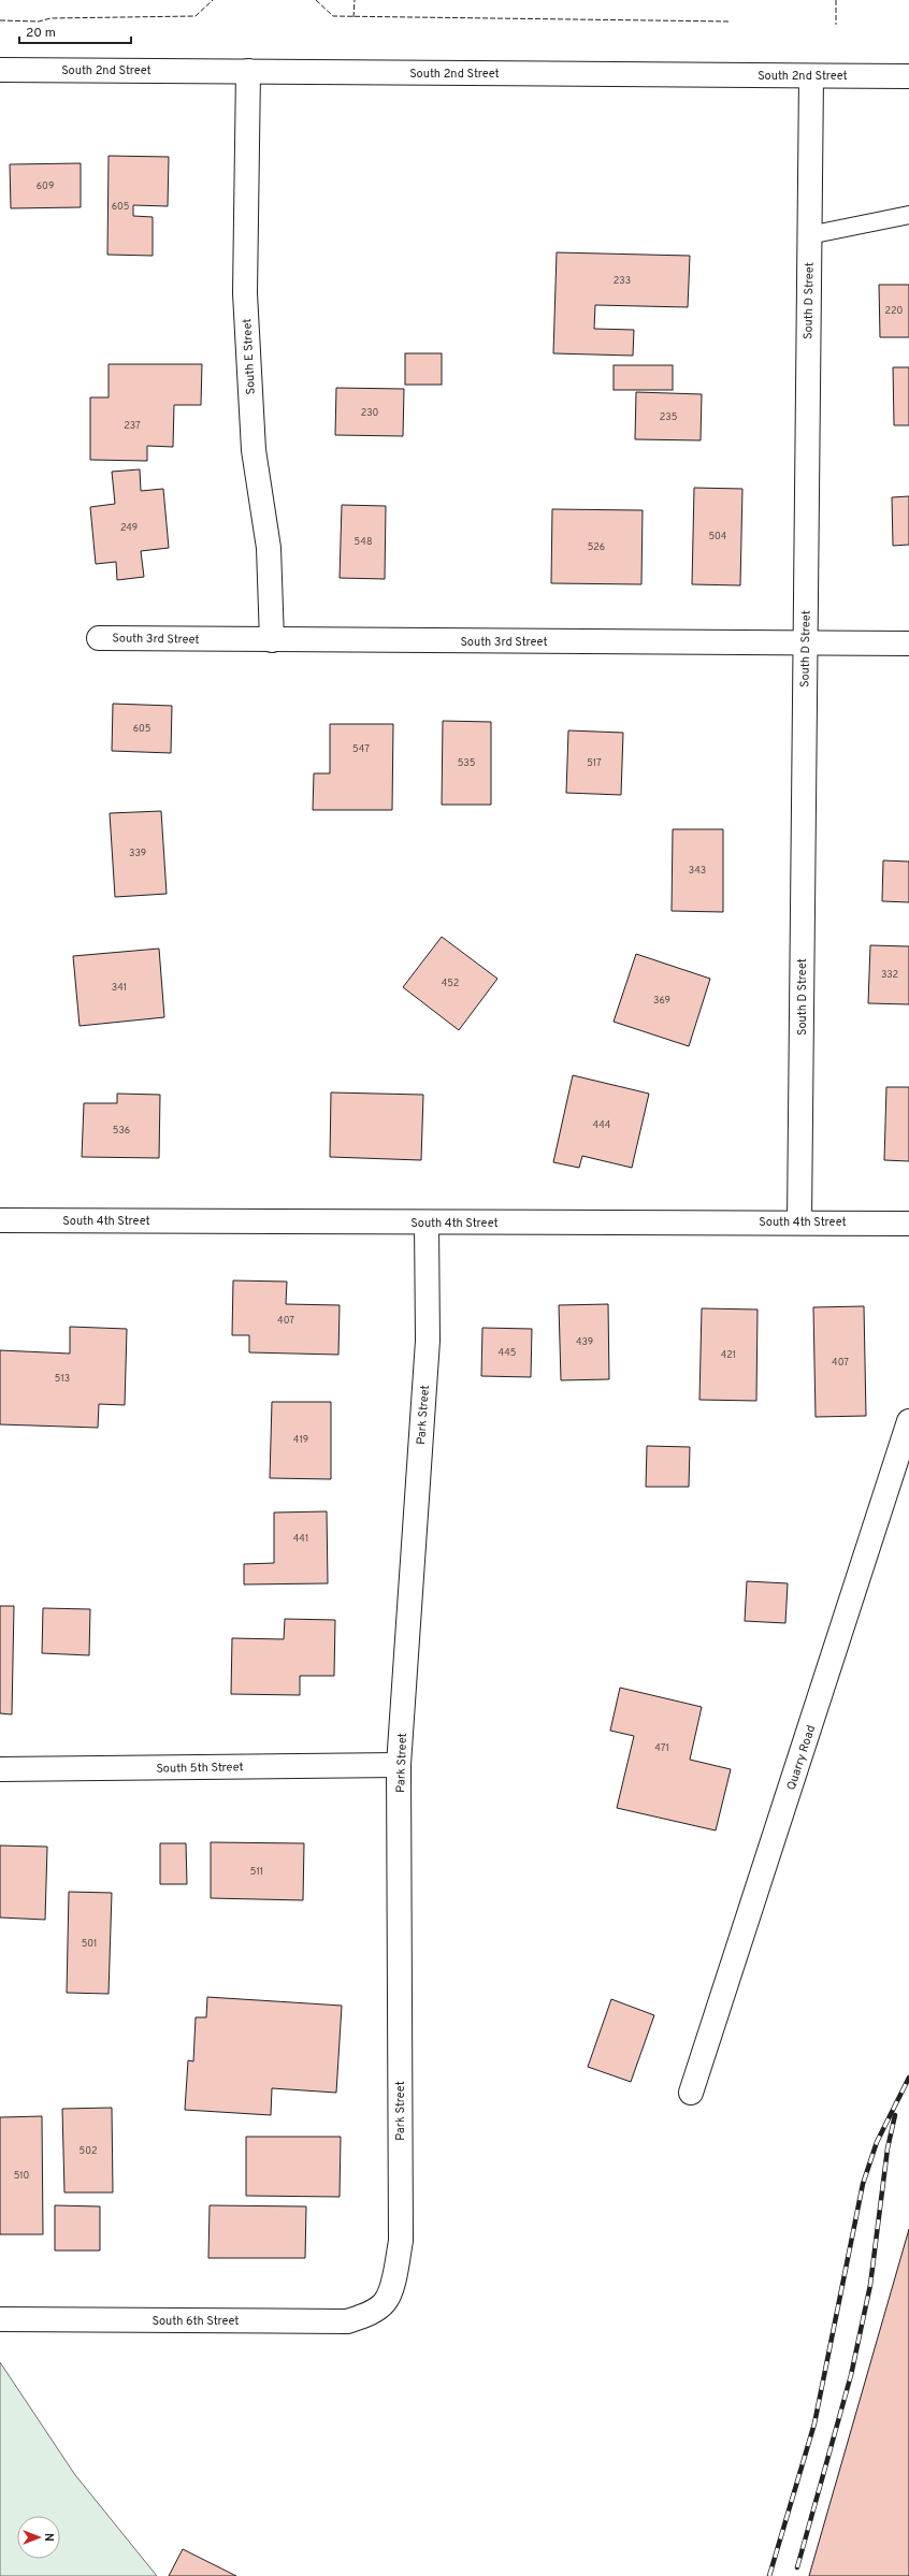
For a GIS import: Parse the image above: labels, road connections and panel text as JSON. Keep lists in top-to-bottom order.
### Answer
{
  "streets": {
    "street": [
      "South 2nd Street",
      "South D Street",
      "South E Street",
      "South 3rd Street",
      "South 4th Street",
      "Park Street",
      "Quarry Road",
      "South 5th Street",
      "South 6th Street"
    ]
  },
  "crossings": [
    ["South 2nd Street", "South D Street"],
    ["South 2nd Street", "South E Street"],
    ["South D Street", "South 3rd Street"],
    ["South D Street", "South 4th Street"],
    ["South E Street", "South 3rd Street"],
    ["South 4th Street", "Park Street"],
    ["Park Street", "South 5th Street"],
    ["Park Street", "South 6th Street"]
  ],
  "house_numbers": [
    "609",
    "605",
    "233",
    "220",
    "230",
    "235",
    "237",
    "249",
    "504",
    "548",
    "526",
    "605",
    "547",
    "535",
    "517",
    "339",
    "343",
    "332",
    "452",
    "341",
    "369",
    "444",
    "536",
    "407",
    "439",
    "445",
    "421",
    "407",
    "513",
    "419",
    "441",
    "471",
    "511",
    "501",
    "502",
    "510"
  ],
  "scale_bar": "20 m",
  "north": "right"
}
